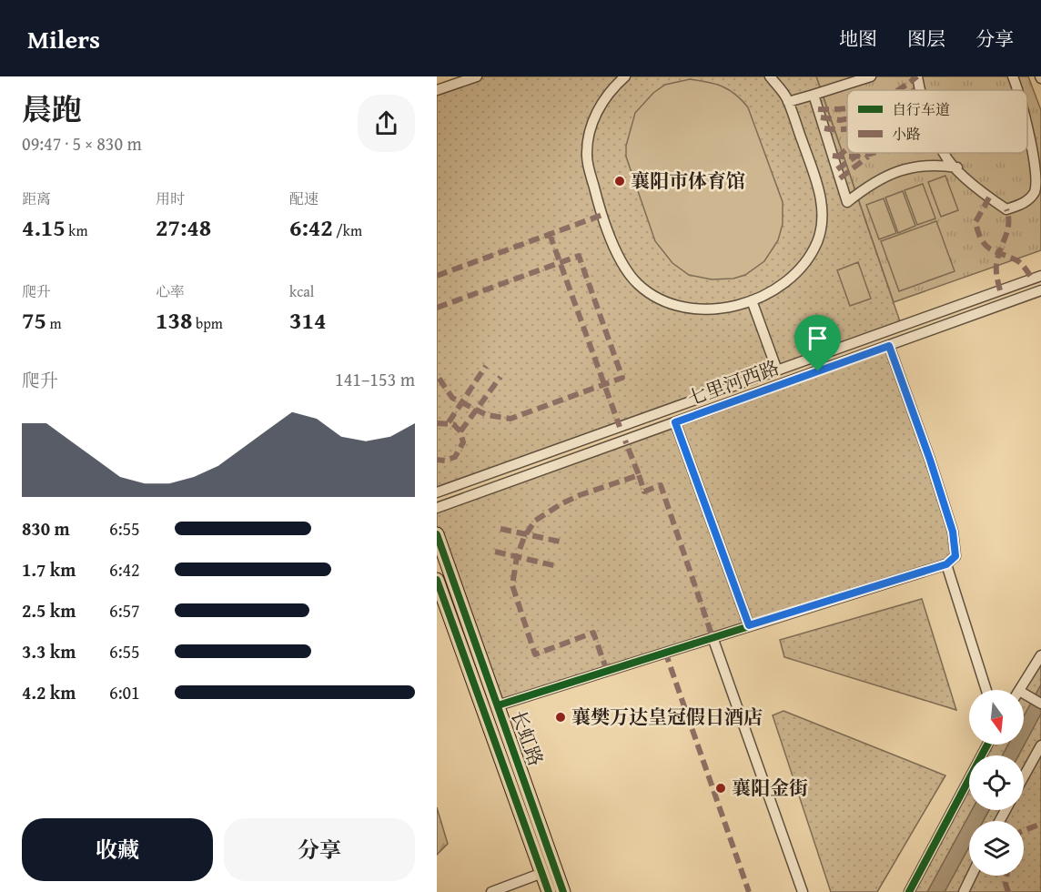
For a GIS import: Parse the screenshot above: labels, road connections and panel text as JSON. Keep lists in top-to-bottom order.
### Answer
{
  "streets": {
    "highway": ["长虹路"],
    "street": ["七里河西路"]
  },
  "places": ["襄阳市体育馆", "襄樊万达皇冠假日酒店", "襄阳金街"],
  "legend": ["自行车道", "小路"],
  "north": "bottom",
  "page": {
    "header": "Milers",
    "nav": ["地图", "图层", "分享"],
    "heading": ["晨跑", "09:47 · 5 × 830 m"],
    "stats": [
      ["距离", "4.15 km"],
      ["用时", "27:48"],
      ["配速", "6:42 /km"],
      ["爬升", "75 m"],
      ["心率", "138 bpm"],
      ["kcal", "314"]
    ],
    "chart": ["爬升", "141–153 m"],
    "list": [
      {
        "name": "830 m",
        "note": "6:55"
      },
      {
        "name": "1.7 km",
        "note": "6:42"
      },
      {
        "name": "2.5 km",
        "note": "6:57"
      },
      {
        "name": "3.3 km",
        "note": "6:55"
      },
      {
        "name": "4.2 km",
        "note": "6:01"
      }
    ],
    "buttons": ["收藏", "分享"]
  }
}
